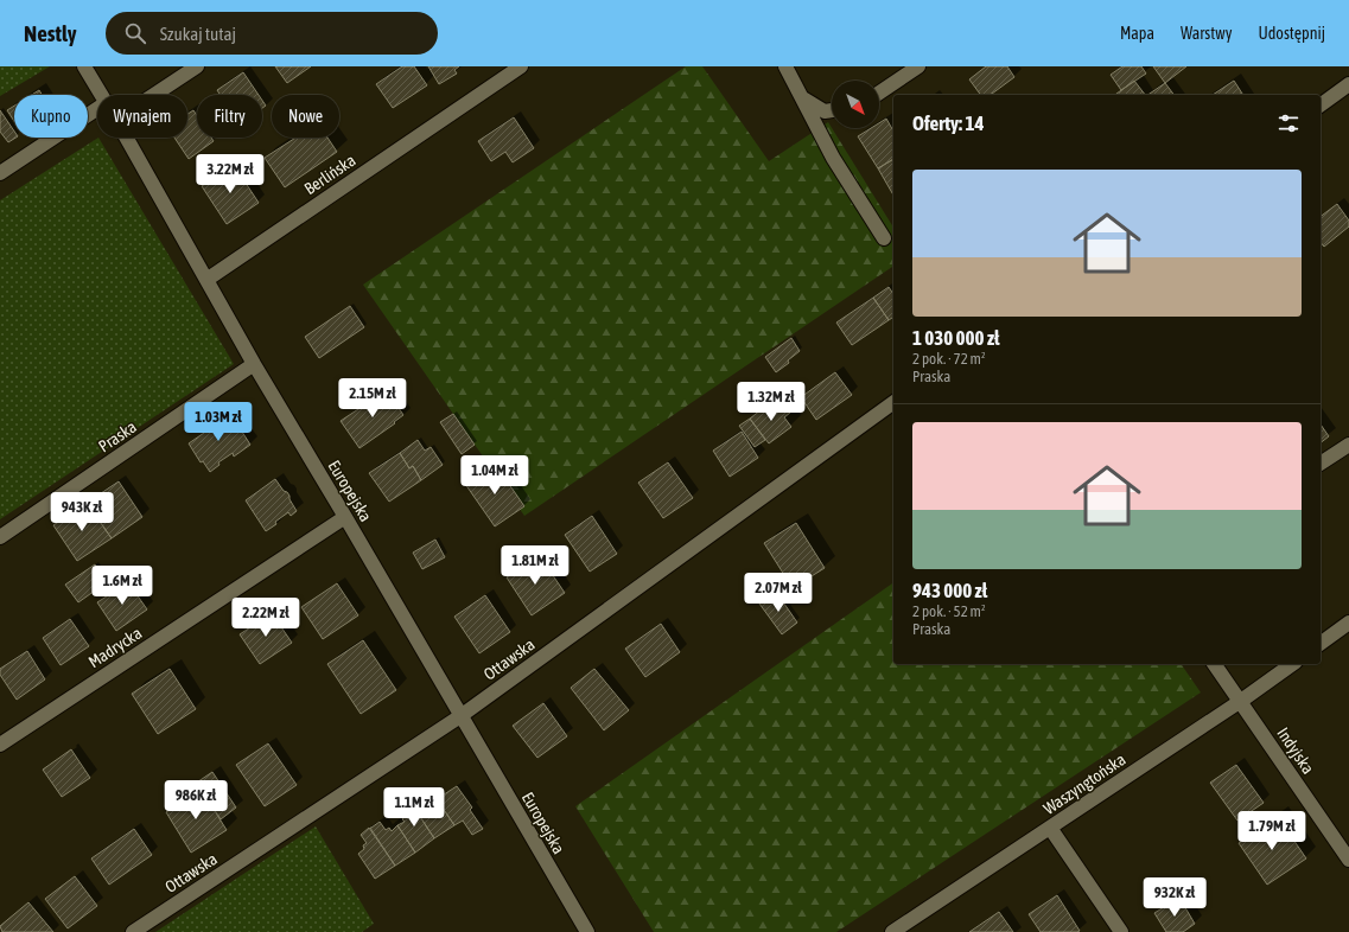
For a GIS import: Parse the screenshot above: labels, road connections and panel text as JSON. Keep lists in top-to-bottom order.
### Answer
{
  "streets": {
    "street": [
      "Berlińska",
      "Praska",
      "Europejska",
      "Madrycka",
      "Ottawska",
      "Indyjska",
      "Waszyngtońska"
    ]
  },
  "crossings": [
    ["Berlińska", "Europejska"],
    ["Praska", "Europejska"],
    ["Europejska", "Madrycka"],
    ["Europejska", "Ottawska"],
    ["Indyjska", "Waszyngtońska"]
  ],
  "north": "bottom right",
  "page": {
    "header": "Nestly",
    "search": "Szukaj tutaj",
    "nav": ["Mapa", "Warstwy", "Udostępnij"],
    "chip": [
      "Kupno",
      "Wynajem",
      "Filtry",
      "Nowe"
    ],
    "heading": "Oferty: 14",
    "list": [
      {
        "name": "1 030 000 zł",
        "note": "2 pok. · 72 m² · Praska"
      },
      {
        "name": "943 000 zł",
        "note": "2 pok. · 52 m² · Praska"
      }
    ],
    "price": [
      "3.22M zł",
      "2.15M zł",
      "1.32M zł",
      "1.03M zł",
      "1.04M zł",
      "943K zł",
      "1.81M zł",
      "1.6M zł",
      "2.07M zł",
      "2.22M zł",
      "986K zł",
      "1.1M zł",
      "1.79M zł",
      "932K zł"
    ]
  }
}
